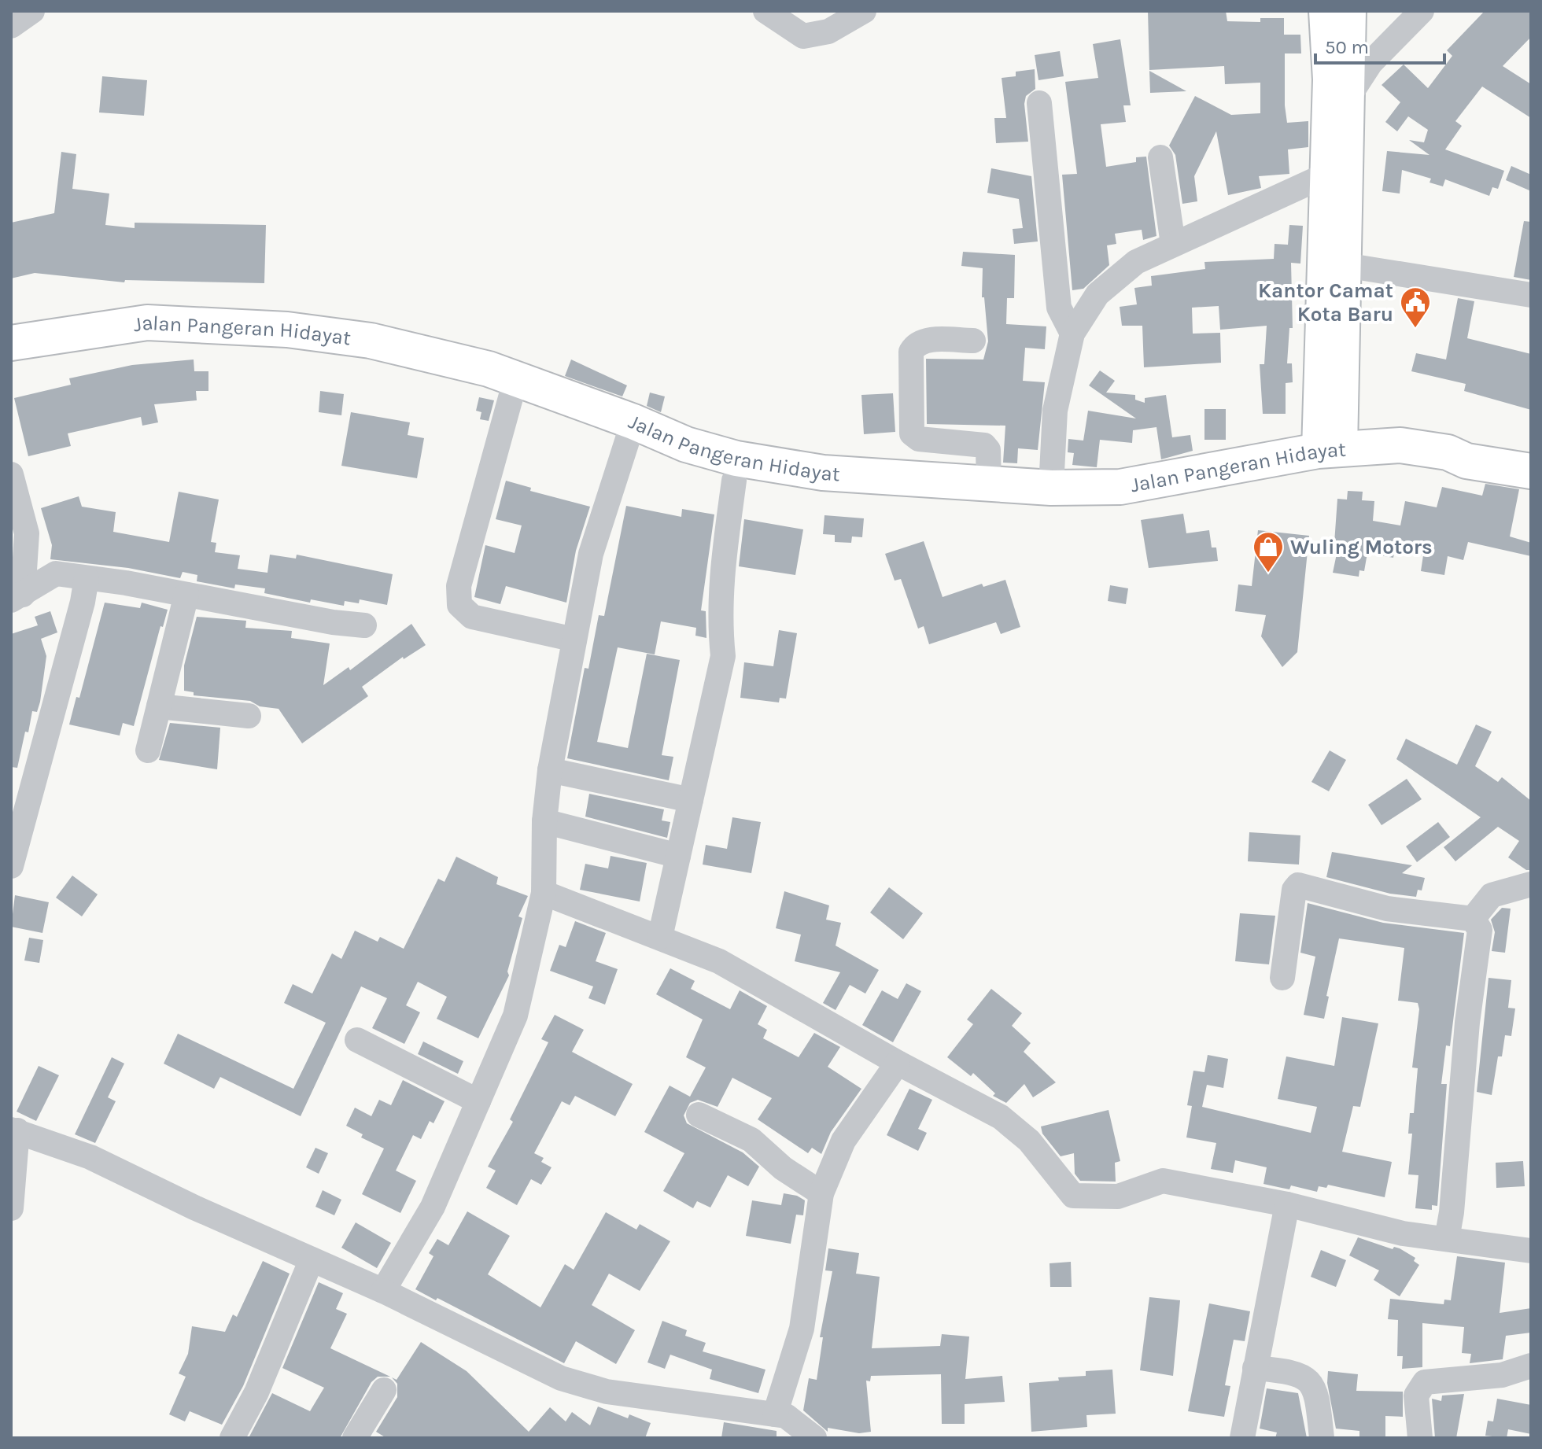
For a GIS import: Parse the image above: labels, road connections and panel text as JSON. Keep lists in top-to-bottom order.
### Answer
{
  "streets": {
    "highway": ["Jalan Pangeran Hidayat"]
  },
  "places": {
    "public building": ["Kantor Camat Kota Baru"],
    "shop": ["Wuling Motors"]
  },
  "scale_bar": "50 m"
}
